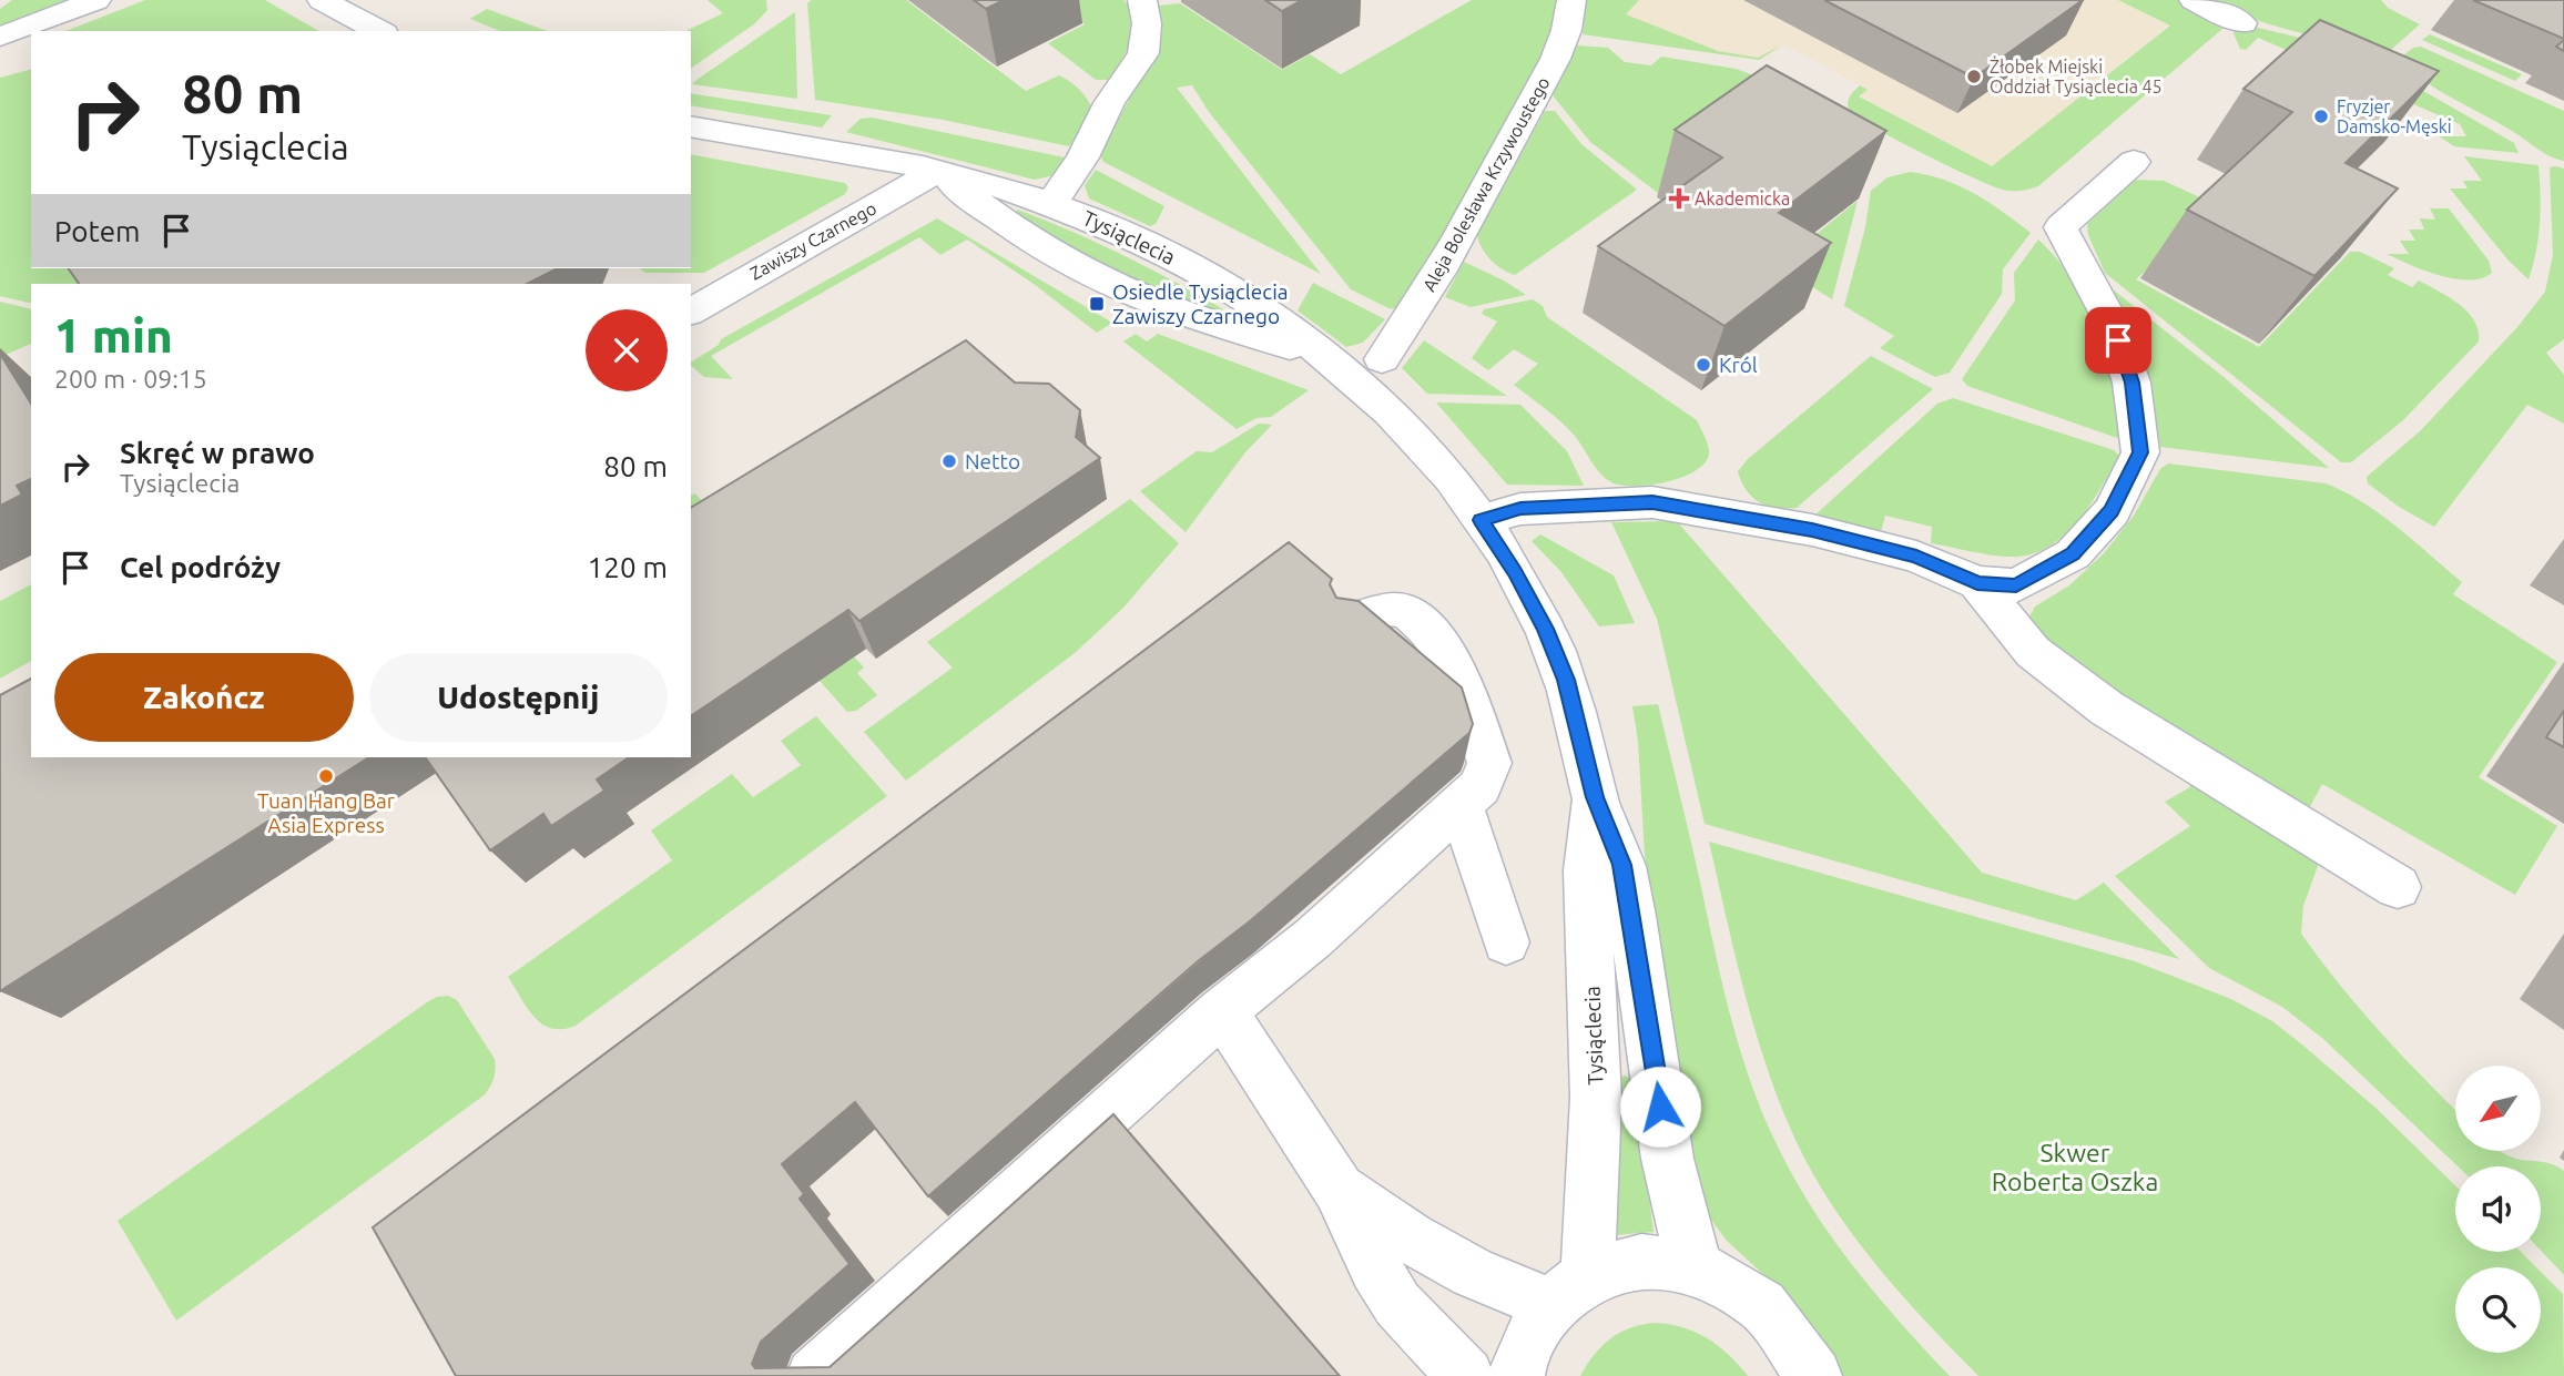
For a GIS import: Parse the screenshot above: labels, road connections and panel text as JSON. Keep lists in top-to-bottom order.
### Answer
{
  "streets": {
    "street": ["Aleja Bolesława Krzywoustego", "Tysiąclecia", "Zawiszy Czarnego"]
  },
  "crossings": [
    ["Tysiąclecia", "Zawiszy Czarnego"]
  ],
  "parks": ["Skwer Roberta Oszka"],
  "places": {
    "other": [
      "Żłobek Miejski Oddział Tysiąclecia 45",
      "Fryzjer Damsko-Męski",
      "Król",
      "Netto",
      "Tuan Hang Bar Asia Express"
    ],
    "health": ["Akademicka"],
    "transit": ["Osiedle Tysiąclecia Zawiszy Czarnego"]
  },
  "north": "bottom left",
  "page": {
    "turn": ["80 m", "Tysiąclecia"],
    "then": "Potem",
    "heading": ["1 min", "200 m · 09:15"],
    "list": [
      {
        "name": "Skręć w prawo",
        "note": "Tysiąclecia",
        "value": "80 m"
      },
      {
        "name": "Cel podróży",
        "value": "120 m"
      }
    ],
    "buttons": ["Zakończ", "Udostępnij"]
  }
}
